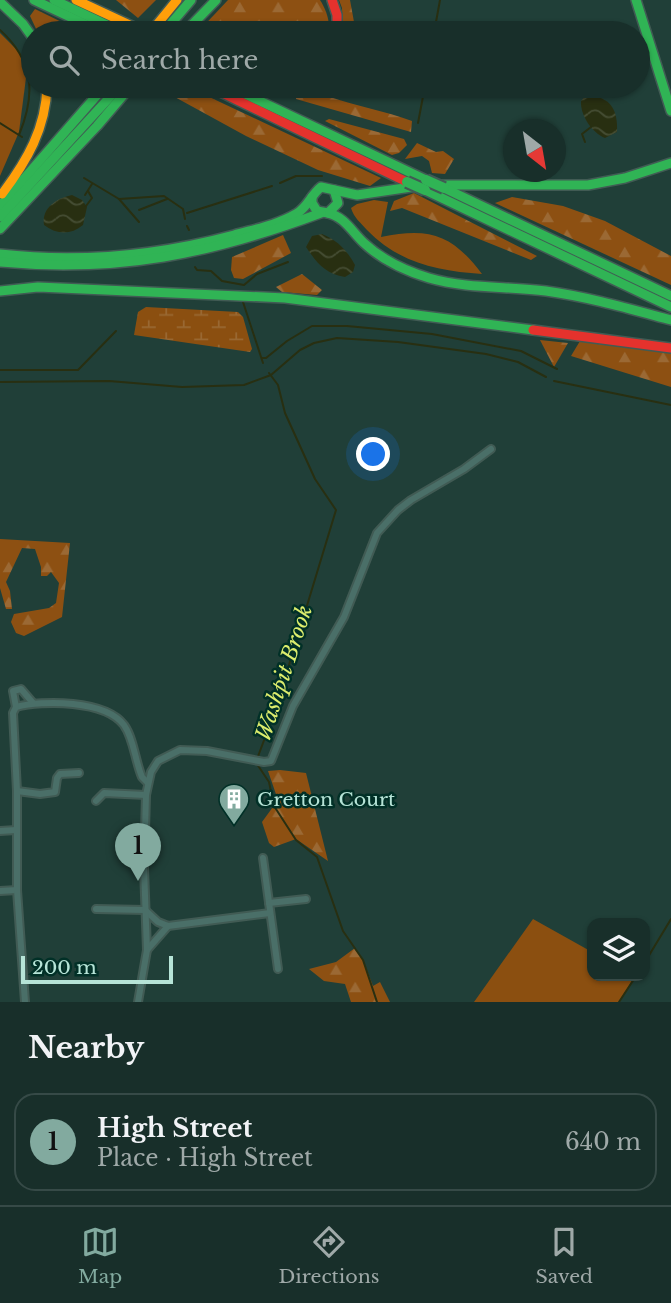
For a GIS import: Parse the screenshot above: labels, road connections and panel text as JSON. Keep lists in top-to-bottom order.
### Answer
{
  "water": ["Washpit Brook"],
  "places": {
    "building": ["Gretton Court"]
  },
  "scale_bar": "200 m",
  "north": "bottom right",
  "page": {
    "search": "Search here",
    "pins": "1",
    "scale": "200 m",
    "heading": "Nearby",
    "list": [
      {
        "mark": "1",
        "name": "High Street",
        "note": "Place · High Street",
        "value": "640 m"
      }
    ],
    "nav": ["Map", "Directions", "Saved"]
  }
}
